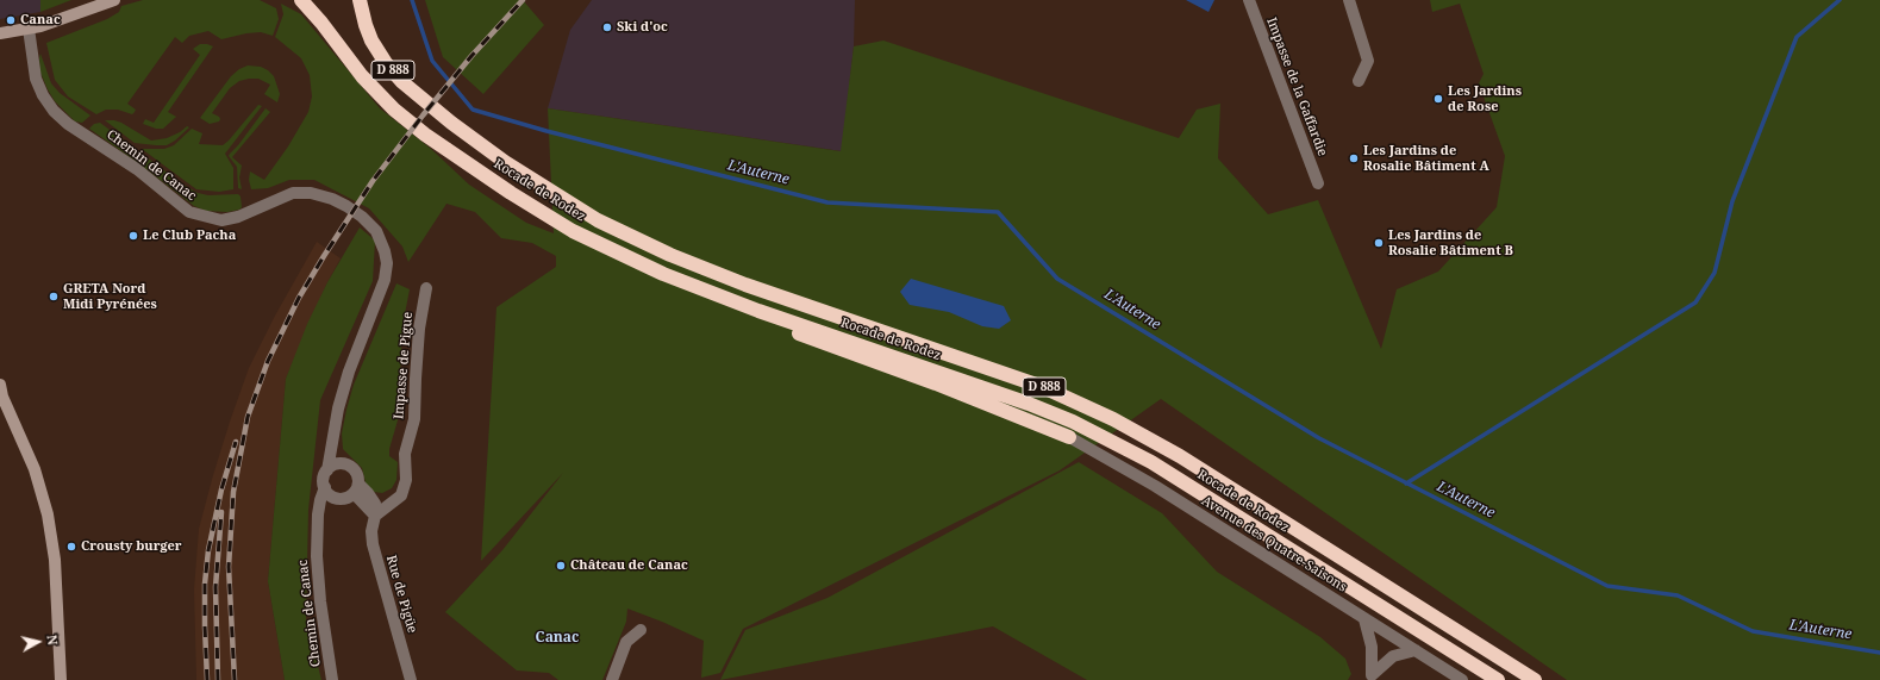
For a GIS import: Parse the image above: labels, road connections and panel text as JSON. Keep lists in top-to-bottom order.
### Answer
{
  "streets": {
    "highway": ["D 888", "Rocade de Rodez"],
    "street": [
      "Impasse de la Gaffardie",
      "Chemin de Canac",
      "Impasse de Pigue",
      "Avenue des Quatre-Saisons",
      "Rue de Pigüe"
    ]
  },
  "crossings": [
    ["Impasse de Pigue", "Rue de Pigüe"]
  ],
  "districts": ["Canac"],
  "water": ["L'Auterne"],
  "places": [
    "Canac",
    "Ski d'oc",
    "Les Jardins de Rose",
    "Les Jardins de Rosalie Bâtiment A",
    "Le Club Pacha",
    "Les Jardins de Rosalie Bâtiment B",
    "GRETA Nord Midi Pyrénées",
    "Crousty burger",
    "Château de Canac"
  ],
  "north": "right"
}
